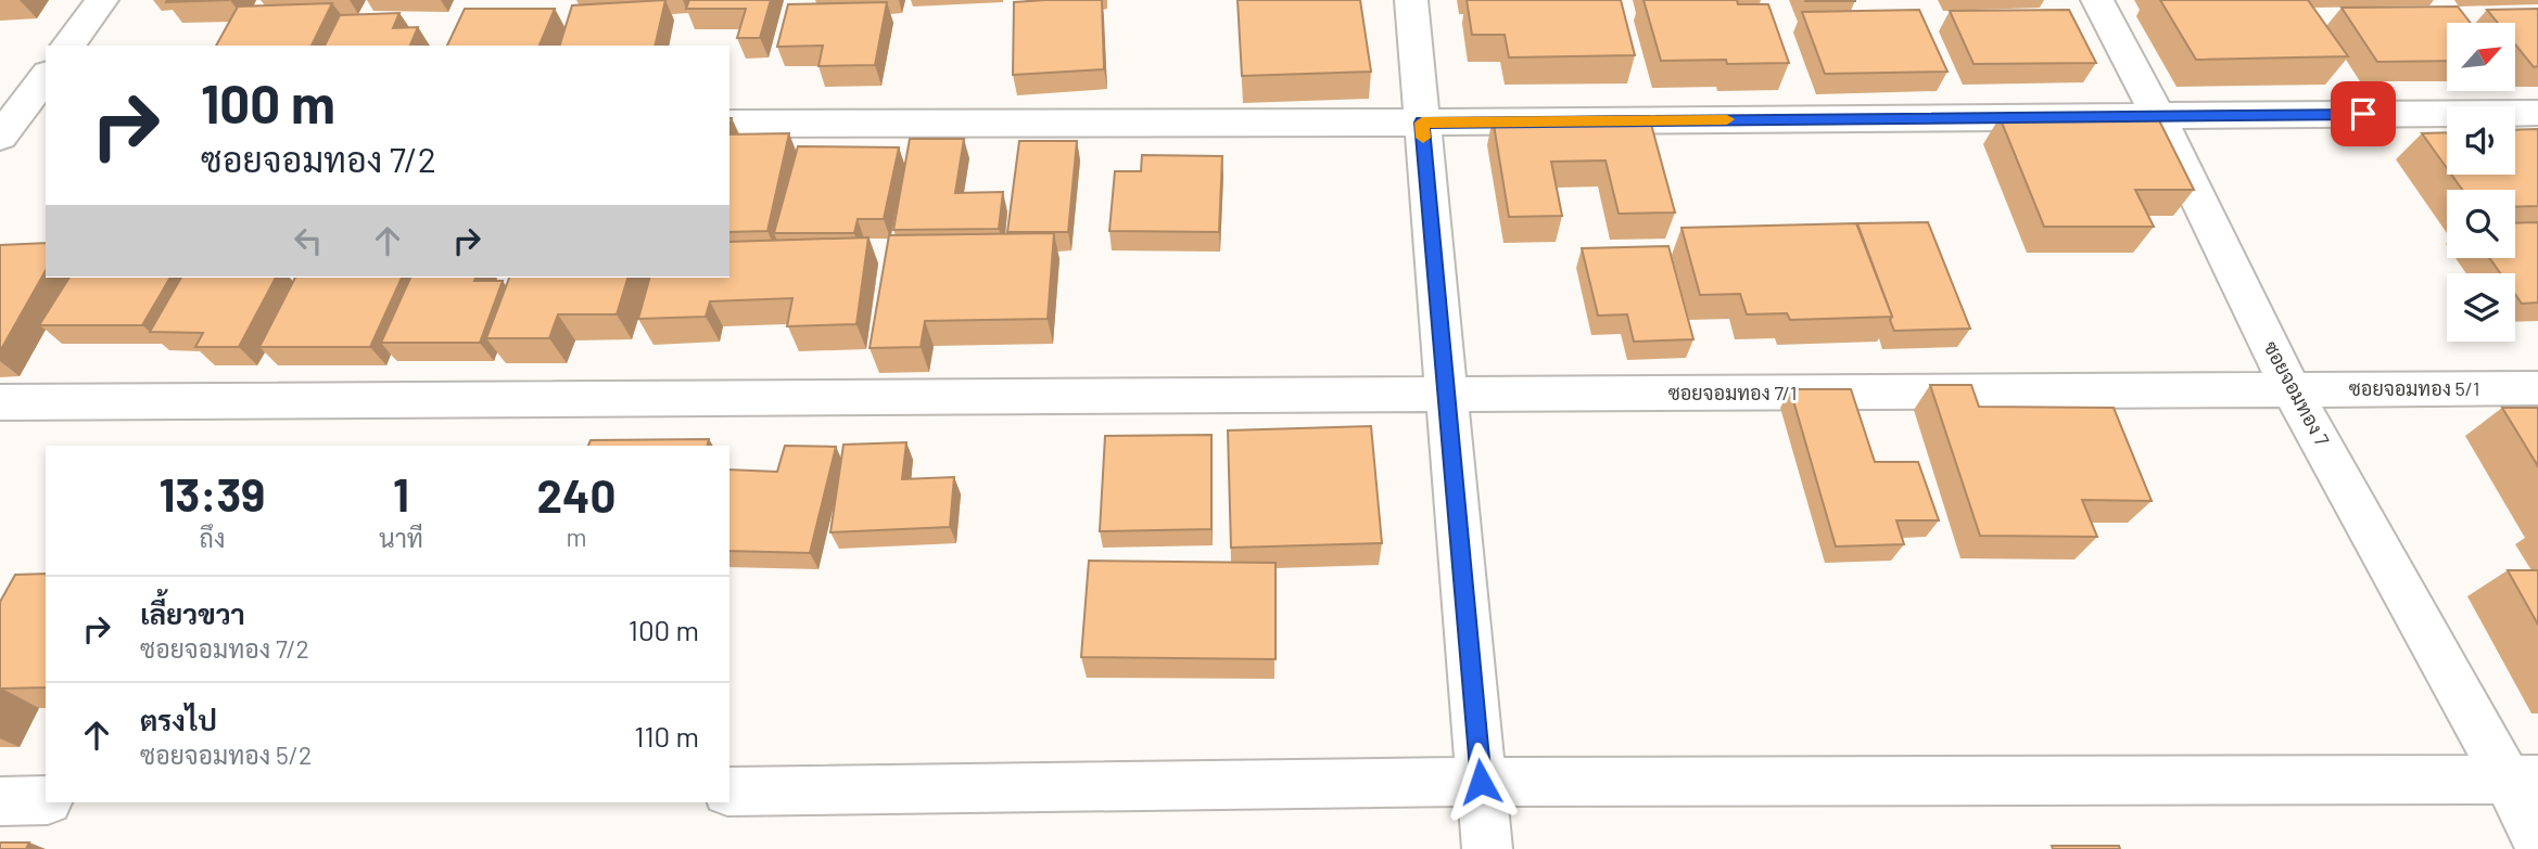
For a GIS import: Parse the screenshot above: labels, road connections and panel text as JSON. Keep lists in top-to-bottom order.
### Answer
{
  "streets": {
    "street": ["ซอยจอมทอง 5/1", "ซอยจอมทอง 7/1", "ซอยจอมทอง 7"]
  },
  "crossings": [
    ["ซอยจอมทอง 5/1", "ซอยจอมทอง 7/1"],
    ["ซอยจอมทอง 5/1", "ซอยจอมทอง 7"],
    ["ซอยจอมทอง 7/1", "ซอยจอมทอง 7"]
  ],
  "north": "top right",
  "page": {
    "turn": ["100 m", "ซอยจอมทอง 7/2"],
    "eta": [
      "13:39",
      "ถึง",
      "1",
      "นาที",
      "240",
      "m"
    ],
    "list": [
      {
        "name": "เลี้ยวขวา",
        "note": "ซอยจอมทอง 7/2",
        "value": "100 m"
      },
      {
        "name": "ตรงไป",
        "note": "ซอยจอมทอง 5/2",
        "value": "110 m"
      }
    ]
  }
}
